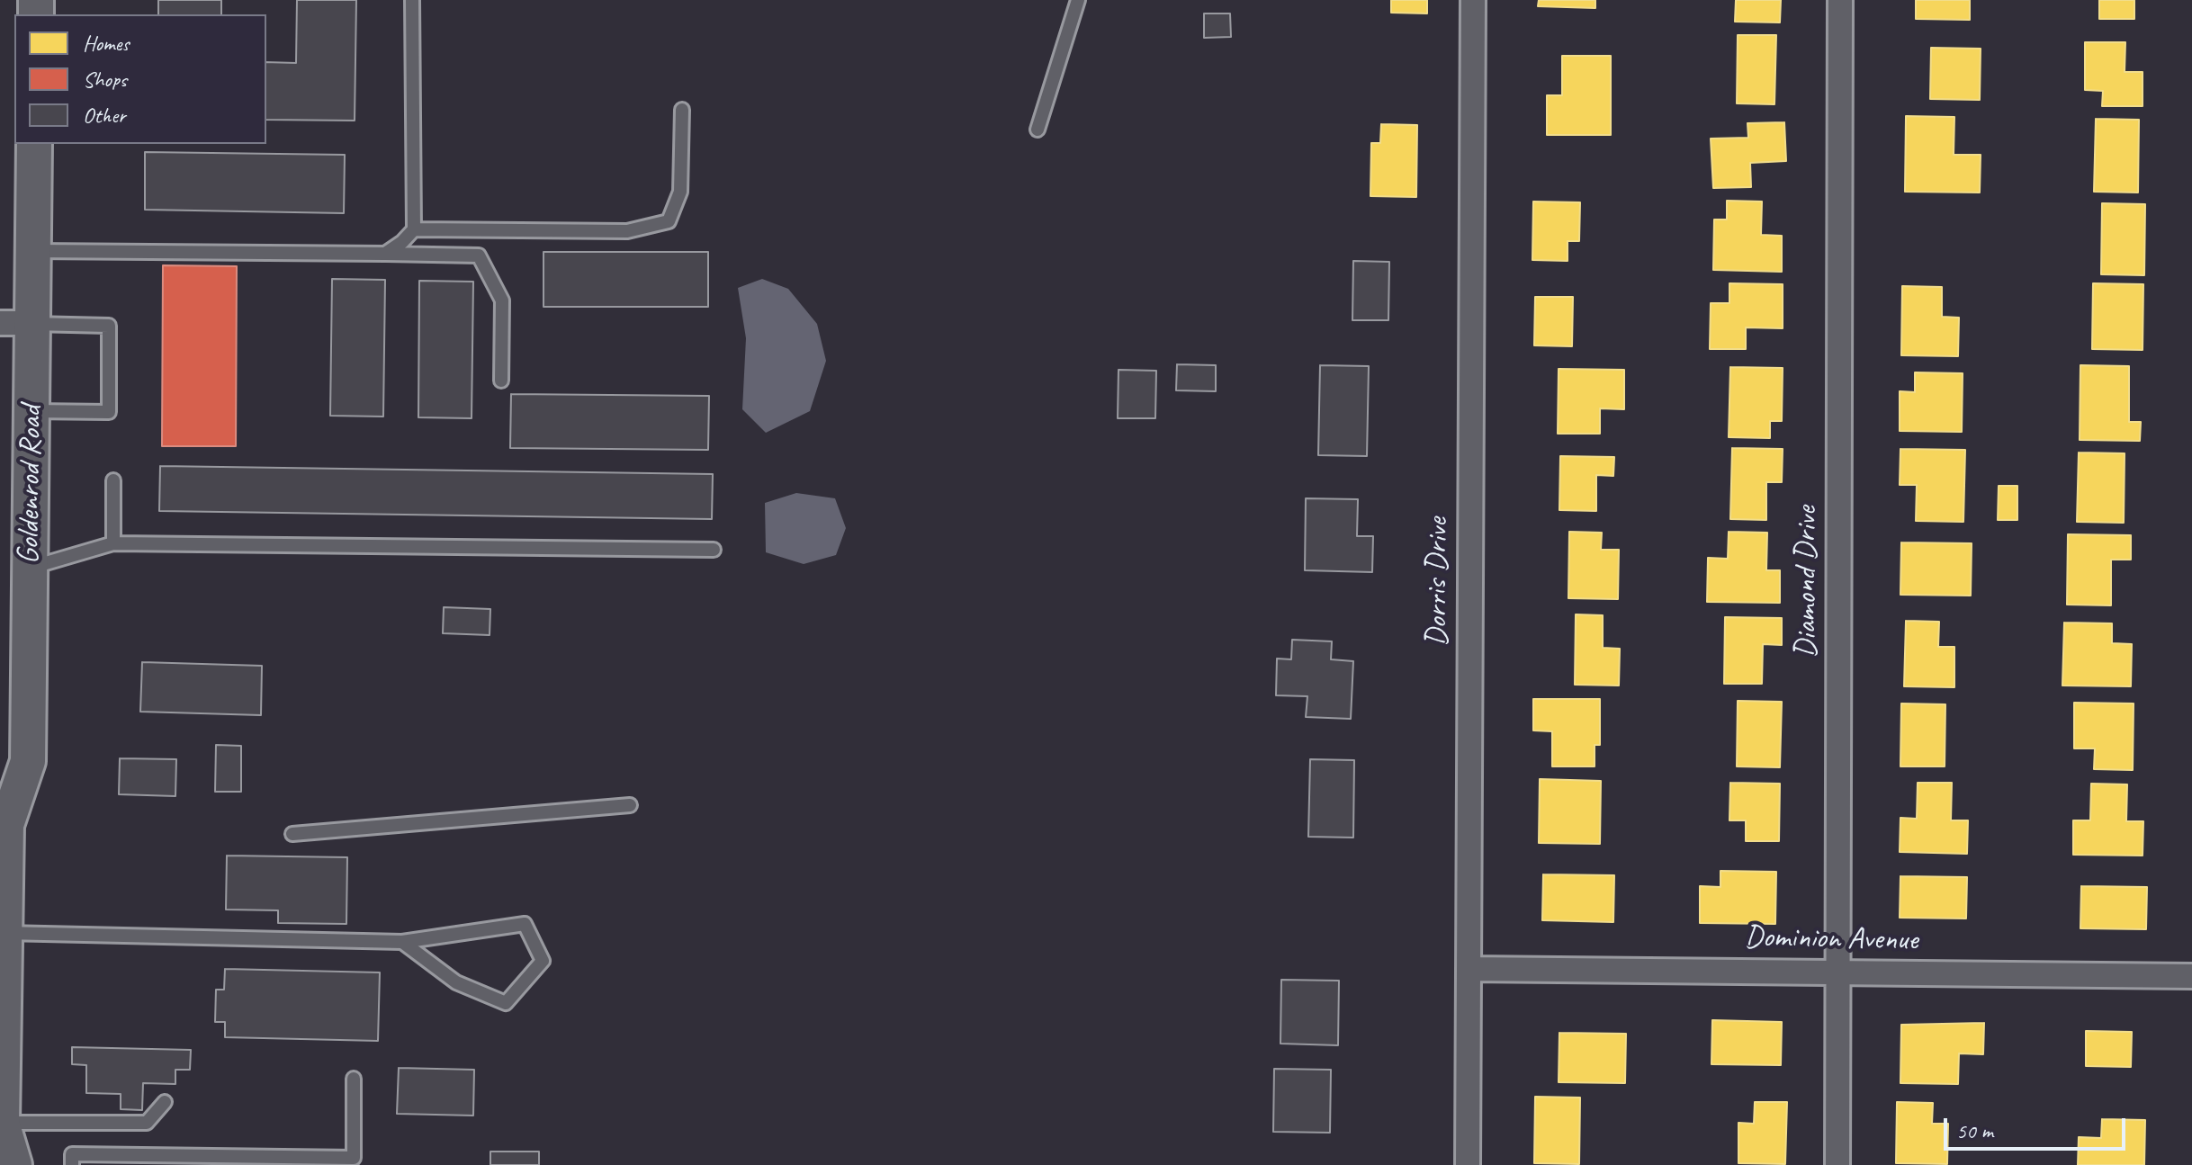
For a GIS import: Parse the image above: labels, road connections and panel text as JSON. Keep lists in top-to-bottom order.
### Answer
{
  "streets": {
    "main road": ["Goldenrod Road"],
    "street": ["Dorris Drive", "Diamond Drive", "Dominion Avenue"]
  },
  "crossings": [
    ["Dorris Drive", "Dominion Avenue"],
    ["Diamond Drive", "Dominion Avenue"]
  ],
  "legend": ["Homes", "Shops", "Other"],
  "scale_bar": "50 m"
}
